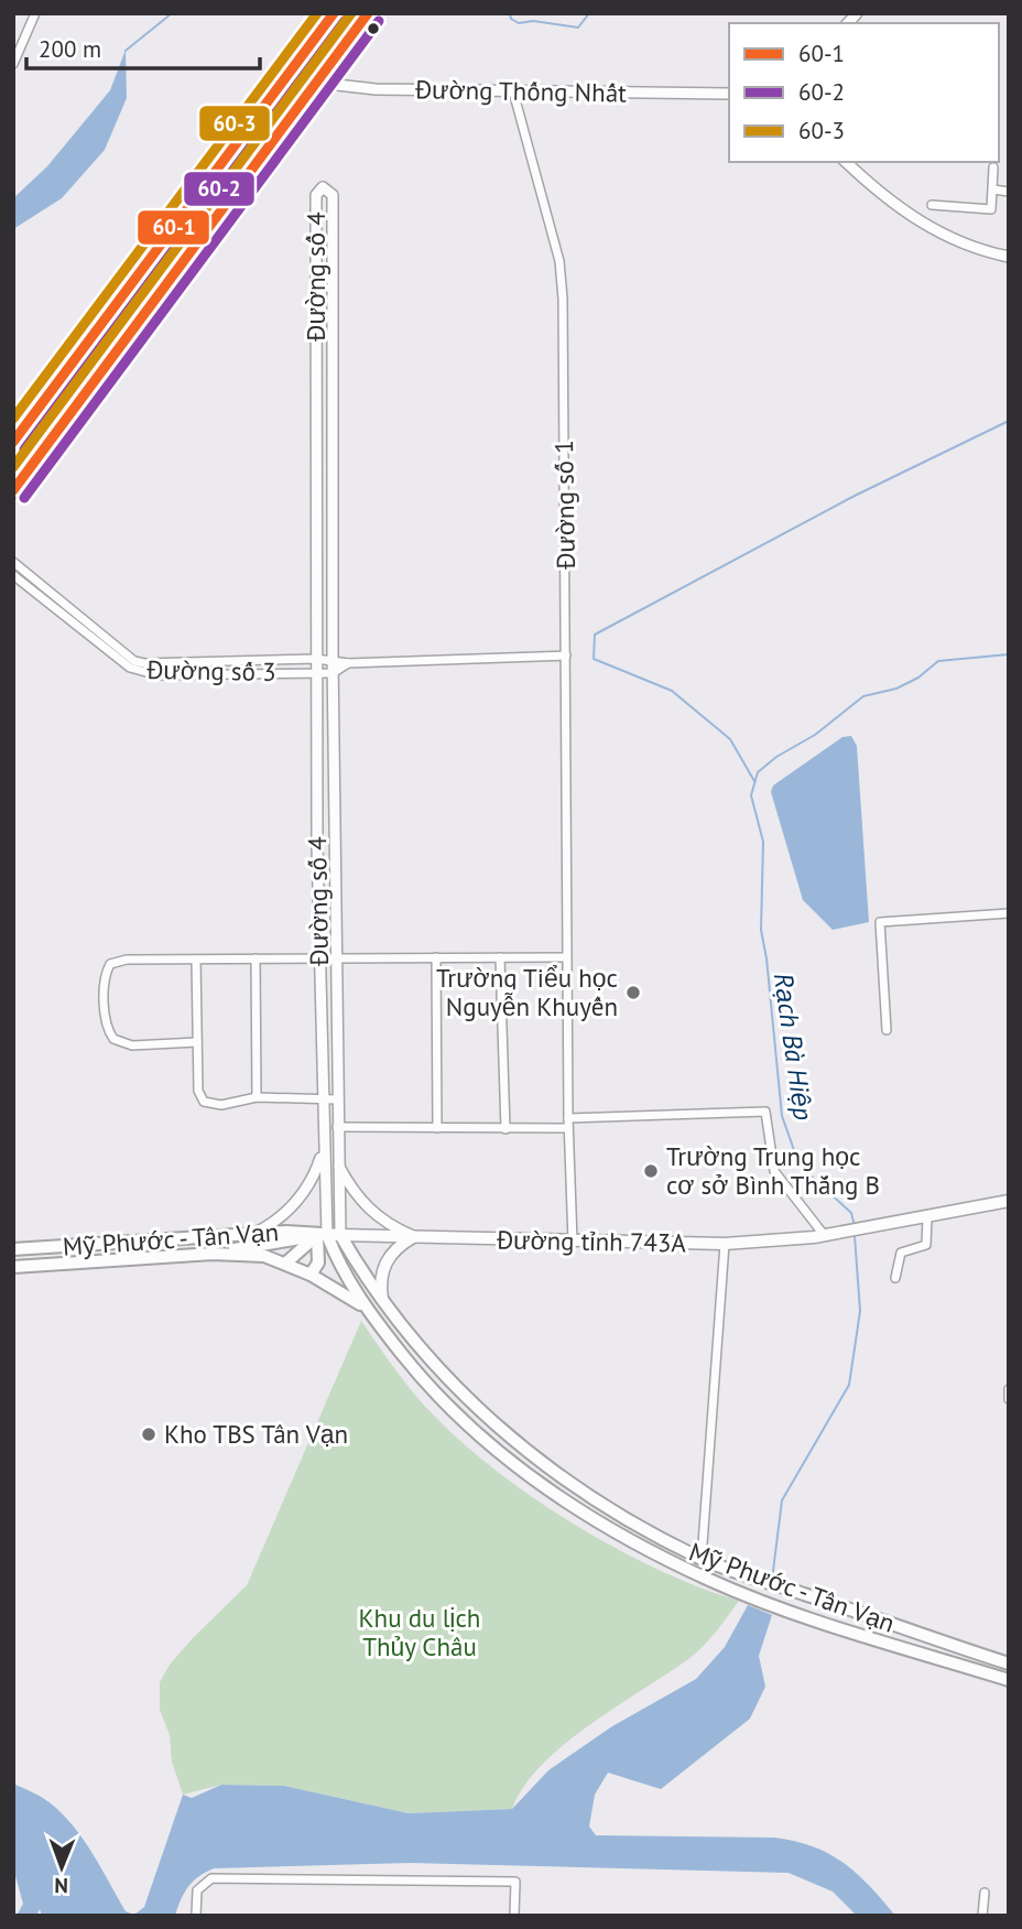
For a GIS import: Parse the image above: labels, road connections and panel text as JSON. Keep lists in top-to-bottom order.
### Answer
{
  "streets": {
    "main road": ["Mỹ Phước - Tân Vạn", "Đường tỉnh 743A"],
    "street": [
      "Đường Thống Nhất",
      "Đường số 4",
      "Đường số 1",
      "Đường số 3"
    ]
  },
  "crossings": [
    ["Đường Thống Nhất", "Đường số 1"],
    ["Đường số 4", "Đường số 3"],
    ["Đường số 4", "Mỹ Phước - Tân Vạn"],
    ["Đường số 4", "Đường tỉnh 743A"],
    ["Đường số 1", "Đường số 3"],
    ["Đường số 1", "Đường tỉnh 743A"],
    ["Mỹ Phước - Tân Vạn", "Đường tỉnh 743A"]
  ],
  "water": ["Rạch Bà Hiệp"],
  "parks": ["Khu du lịch Thủy Châu"],
  "places": ["Trường Tiểu học Nguyễn Khuyến", "Trường Trung học cơ sở Bình Thắng B", "Kho TBS Tân Vạn"],
  "lines": ["transit line 60-1", "transit line 60-3", "transit line 60-2"],
  "legend": ["60-1", "60-2", "60-3"],
  "scale_bar": "200 m",
  "north": "bottom"
}
